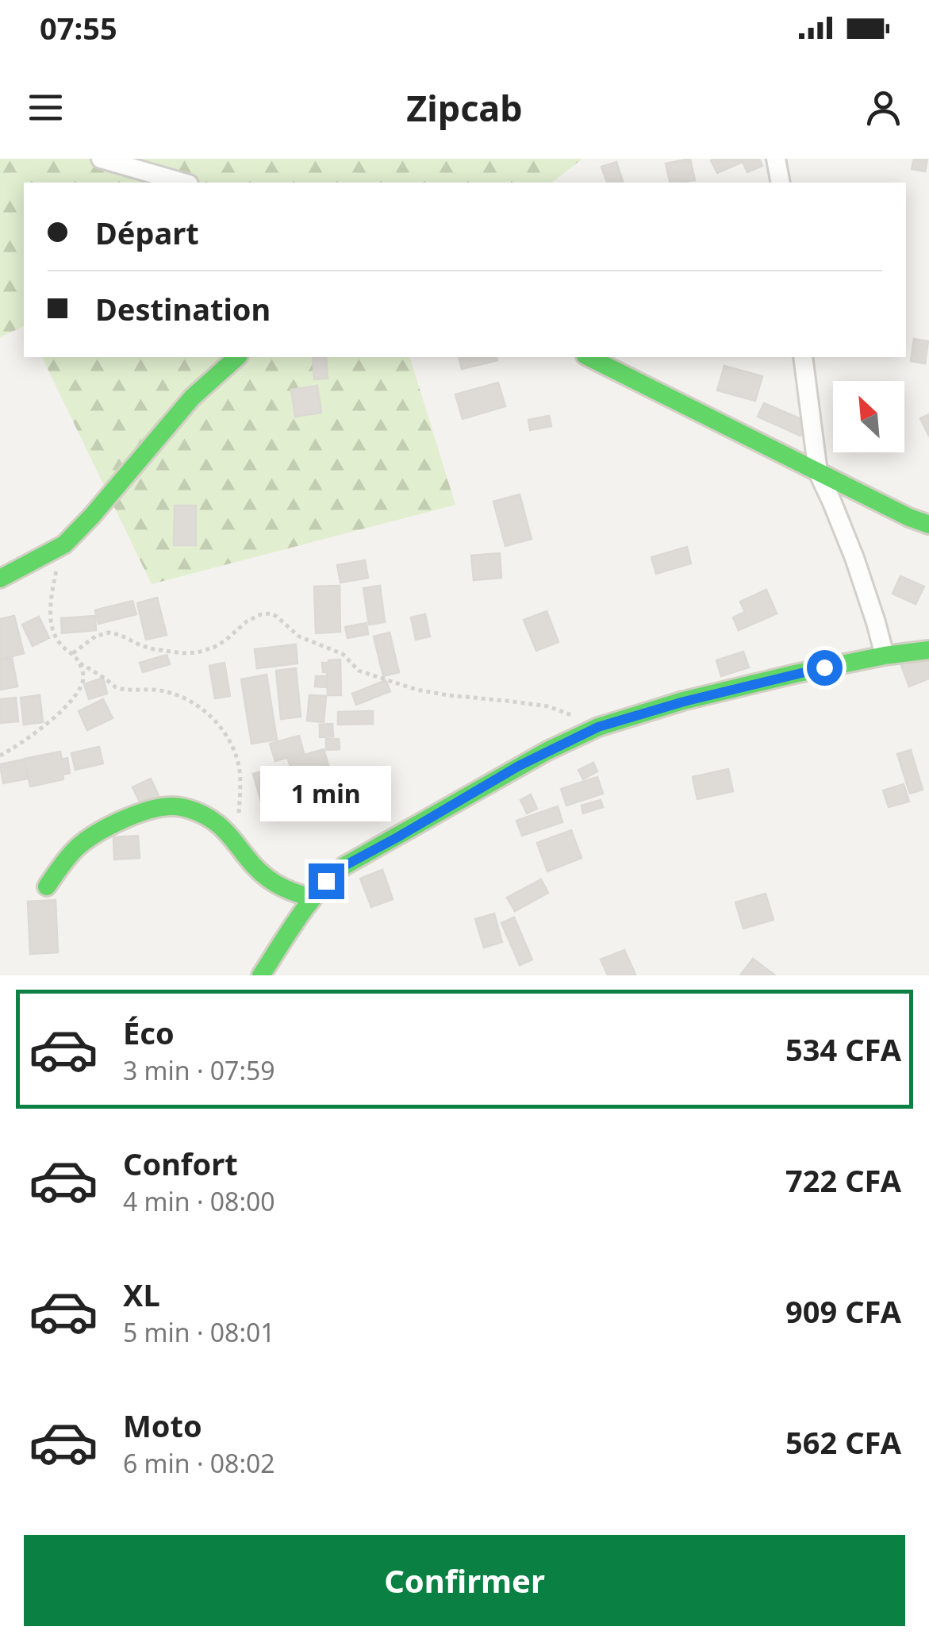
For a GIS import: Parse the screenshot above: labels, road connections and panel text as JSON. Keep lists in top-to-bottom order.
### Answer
{
  "north": "top left",
  "page": {
    "status": "07:55",
    "header": "Zipcab",
    "banner": ["Départ", "Destination"],
    "bubble": "1 min",
    "list": [
      {
        "name": "Éco",
        "note": "3 min · 07:59",
        "value": "534 CFA"
      },
      {
        "name": "Confort",
        "note": "4 min · 08:00",
        "value": "722 CFA"
      },
      {
        "name": "XL",
        "note": "5 min · 08:01",
        "value": "909 CFA"
      },
      {
        "name": "Moto",
        "note": "6 min · 08:02",
        "value": "562 CFA"
      }
    ],
    "buttons": "Confirmer"
  }
}
